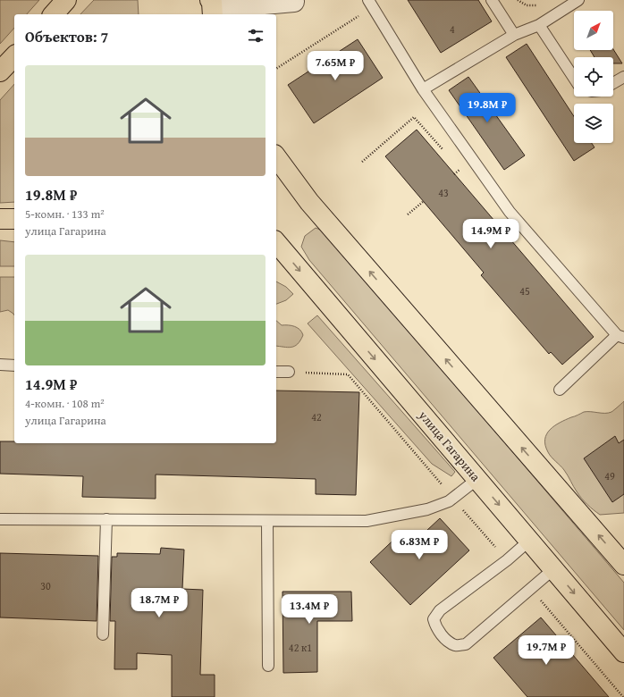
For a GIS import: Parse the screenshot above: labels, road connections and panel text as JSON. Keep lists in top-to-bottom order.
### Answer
{
  "streets": {
    "main road": ["улица Гагарина"]
  },
  "house_numbers": [
    "4",
    "43",
    "45",
    "42",
    "49",
    "30",
    "42 к1"
  ],
  "north": "top right",
  "page": {
    "heading": "Объектов: 7",
    "price": [
      "7.65M ₽",
      "19.8M ₽",
      "14.9M ₽",
      "6.83M ₽",
      "18.7M ₽",
      "13.4M ₽",
      "19.7M ₽"
    ],
    "list": [
      {
        "name": "19.8M ₽",
        "note": "5-комн. · 133 m² · улица Гагарина"
      },
      {
        "name": "14.9M ₽",
        "note": "4-комн. · 108 m² · улица Гагарина"
      }
    ]
  }
}
